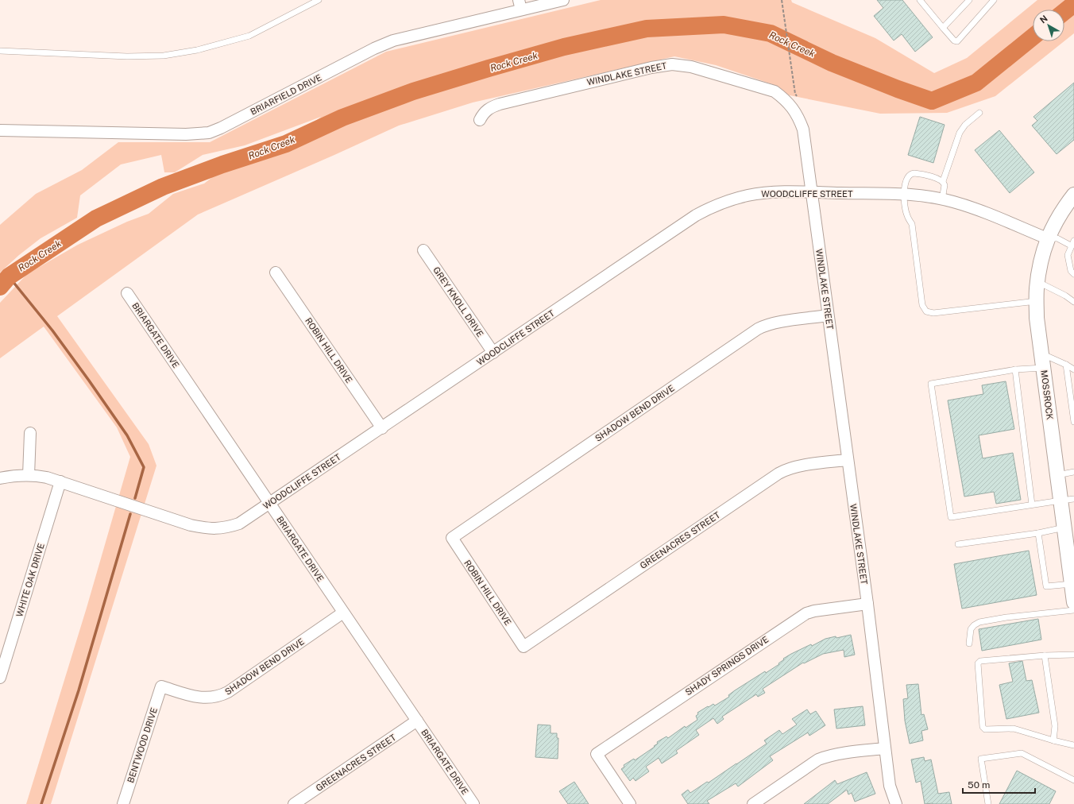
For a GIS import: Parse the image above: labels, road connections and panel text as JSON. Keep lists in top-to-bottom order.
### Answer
{
  "streets": {
    "street": [
      "WINDLAKE STREET",
      "BRIARFIELD DRIVE",
      "WOODCLIFFE STREET",
      "GREY KNOLL DRIVE",
      "BRIARGATE DRIVE",
      "ROBIN HILL DRIVE",
      "MOSSROCK",
      "SHADOW BEND DRIVE",
      "GREENACRES STREET",
      "WHITE OAK DRIVE",
      "SHADY SPRINGS DRIVE",
      "BENTWOOD DRIVE"
    ]
  },
  "crossings": [
    ["WINDLAKE STREET", "WOODCLIFFE STREET"],
    ["WINDLAKE STREET", "SHADOW BEND DRIVE"],
    ["WINDLAKE STREET", "GREENACRES STREET"],
    ["WINDLAKE STREET", "SHADY SPRINGS DRIVE"],
    ["WOODCLIFFE STREET", "GREY KNOLL DRIVE"],
    ["WOODCLIFFE STREET", "BRIARGATE DRIVE"],
    ["WOODCLIFFE STREET", "ROBIN HILL DRIVE"],
    ["WOODCLIFFE STREET", "MOSSROCK"],
    ["WOODCLIFFE STREET", "WHITE OAK DRIVE"],
    ["BRIARGATE DRIVE", "SHADOW BEND DRIVE"],
    ["BRIARGATE DRIVE", "GREENACRES STREET"],
    ["ROBIN HILL DRIVE", "SHADOW BEND DRIVE"],
    ["ROBIN HILL DRIVE", "GREENACRES STREET"],
    ["SHADOW BEND DRIVE", "BENTWOOD DRIVE"]
  ],
  "water": ["Rock Creek"],
  "scale_bar": "50 m",
  "north": "top left"
}
